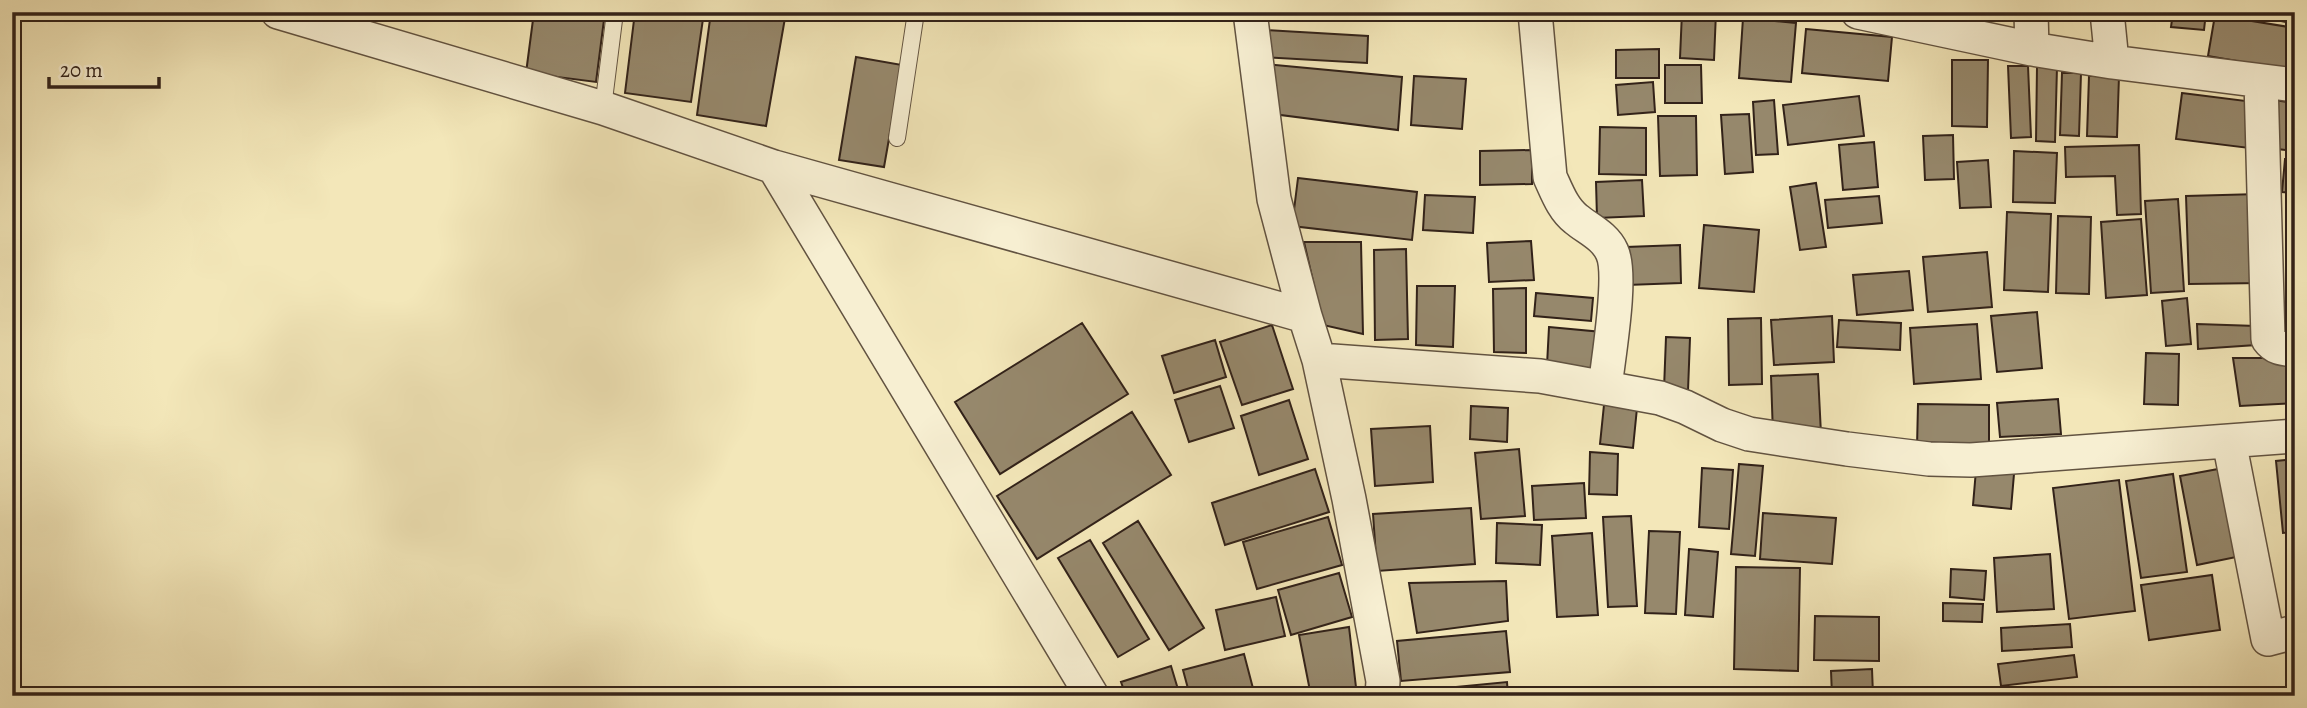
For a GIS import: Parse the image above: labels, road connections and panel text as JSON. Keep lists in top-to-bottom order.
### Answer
{
  "scale_bar": "20 m"
}
